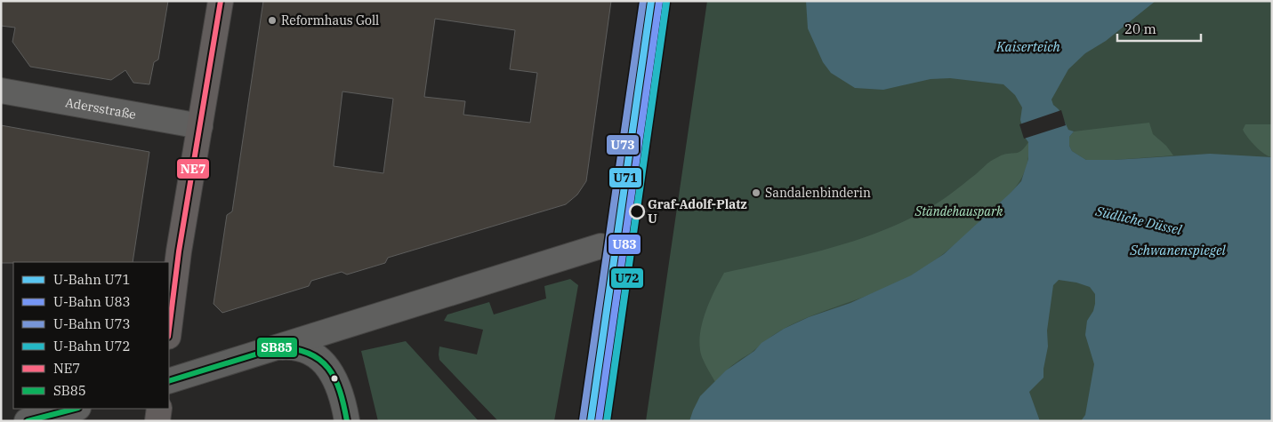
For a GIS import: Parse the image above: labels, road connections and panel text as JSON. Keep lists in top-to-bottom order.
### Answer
{
  "streets": {
    "street": ["Adersstraße"]
  },
  "water": ["Kaiserteich", "Südliche Düssel", "Schwanenspiegel"],
  "parks": ["Ständehauspark"],
  "places": ["Reformhaus Goll", "Sandalenbinderin", "Graf-Adolf-Platz U"],
  "lines": [
    "metro line U71",
    "metro line U73",
    "transit line NE7",
    "metro line U83",
    "metro line U72",
    "transit line SB85"
  ],
  "legend": [
    "U-Bahn U71",
    "U-Bahn U83",
    "U-Bahn U73",
    "U-Bahn U72",
    "NE7",
    "SB85"
  ],
  "scale_bar": "20 m"
}
